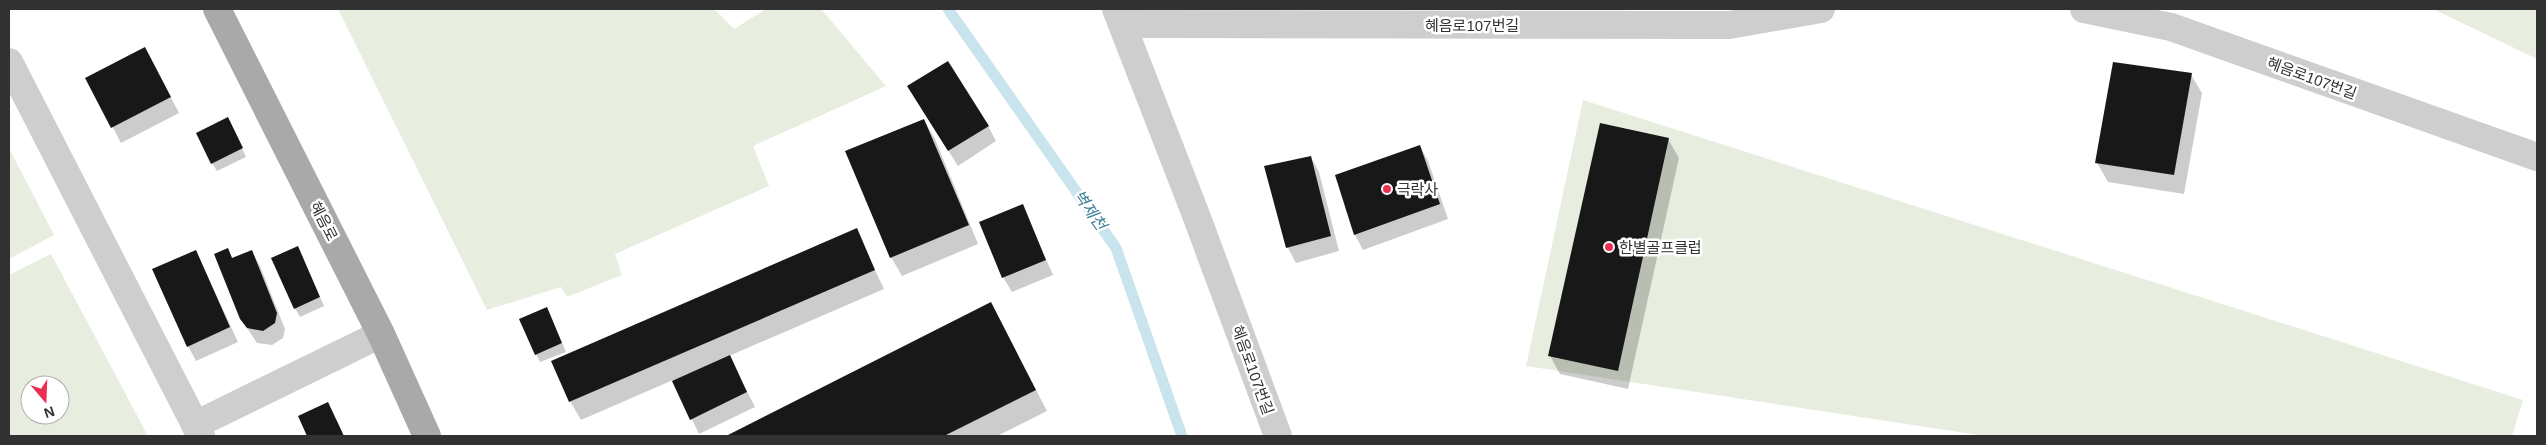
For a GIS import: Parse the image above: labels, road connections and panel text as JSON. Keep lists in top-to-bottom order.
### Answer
{
  "streets": {
    "main road": ["혜음로"],
    "lane": ["혜음로107번길"]
  },
  "water": ["벽제천"],
  "places": ["극락사", "한별골프클럽"],
  "north": "bottom"
}
